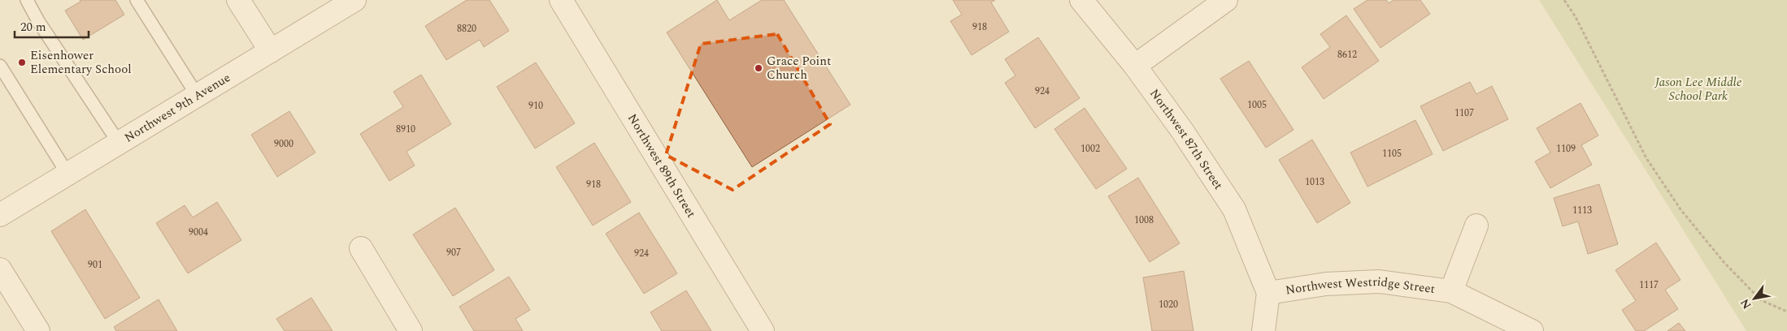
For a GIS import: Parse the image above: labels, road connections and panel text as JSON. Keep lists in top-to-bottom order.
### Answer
{
  "streets": {
    "street": [
      "Northwest 9th Avenue",
      "Northwest 87th Street",
      "Northwest 89th Street",
      "Northwest Westridge Street"
    ]
  },
  "crossings": [
    ["Northwest 87th Street", "Northwest Westridge Street"]
  ],
  "parks": ["Jason Lee Middle School Park"],
  "places": ["Eisenhower Elementary School", "Grace Point Church"],
  "house_numbers": [
    "918",
    "8820",
    "8612",
    "924",
    "1005",
    "910",
    "1107",
    "8910",
    "9000",
    "1002",
    "1109",
    "1105",
    "1013",
    "918",
    "1113",
    "1008",
    "9004",
    "907",
    "924",
    "901",
    "1117",
    "1020"
  ],
  "scale_bar": "20 m",
  "north": "bottom left"
}
